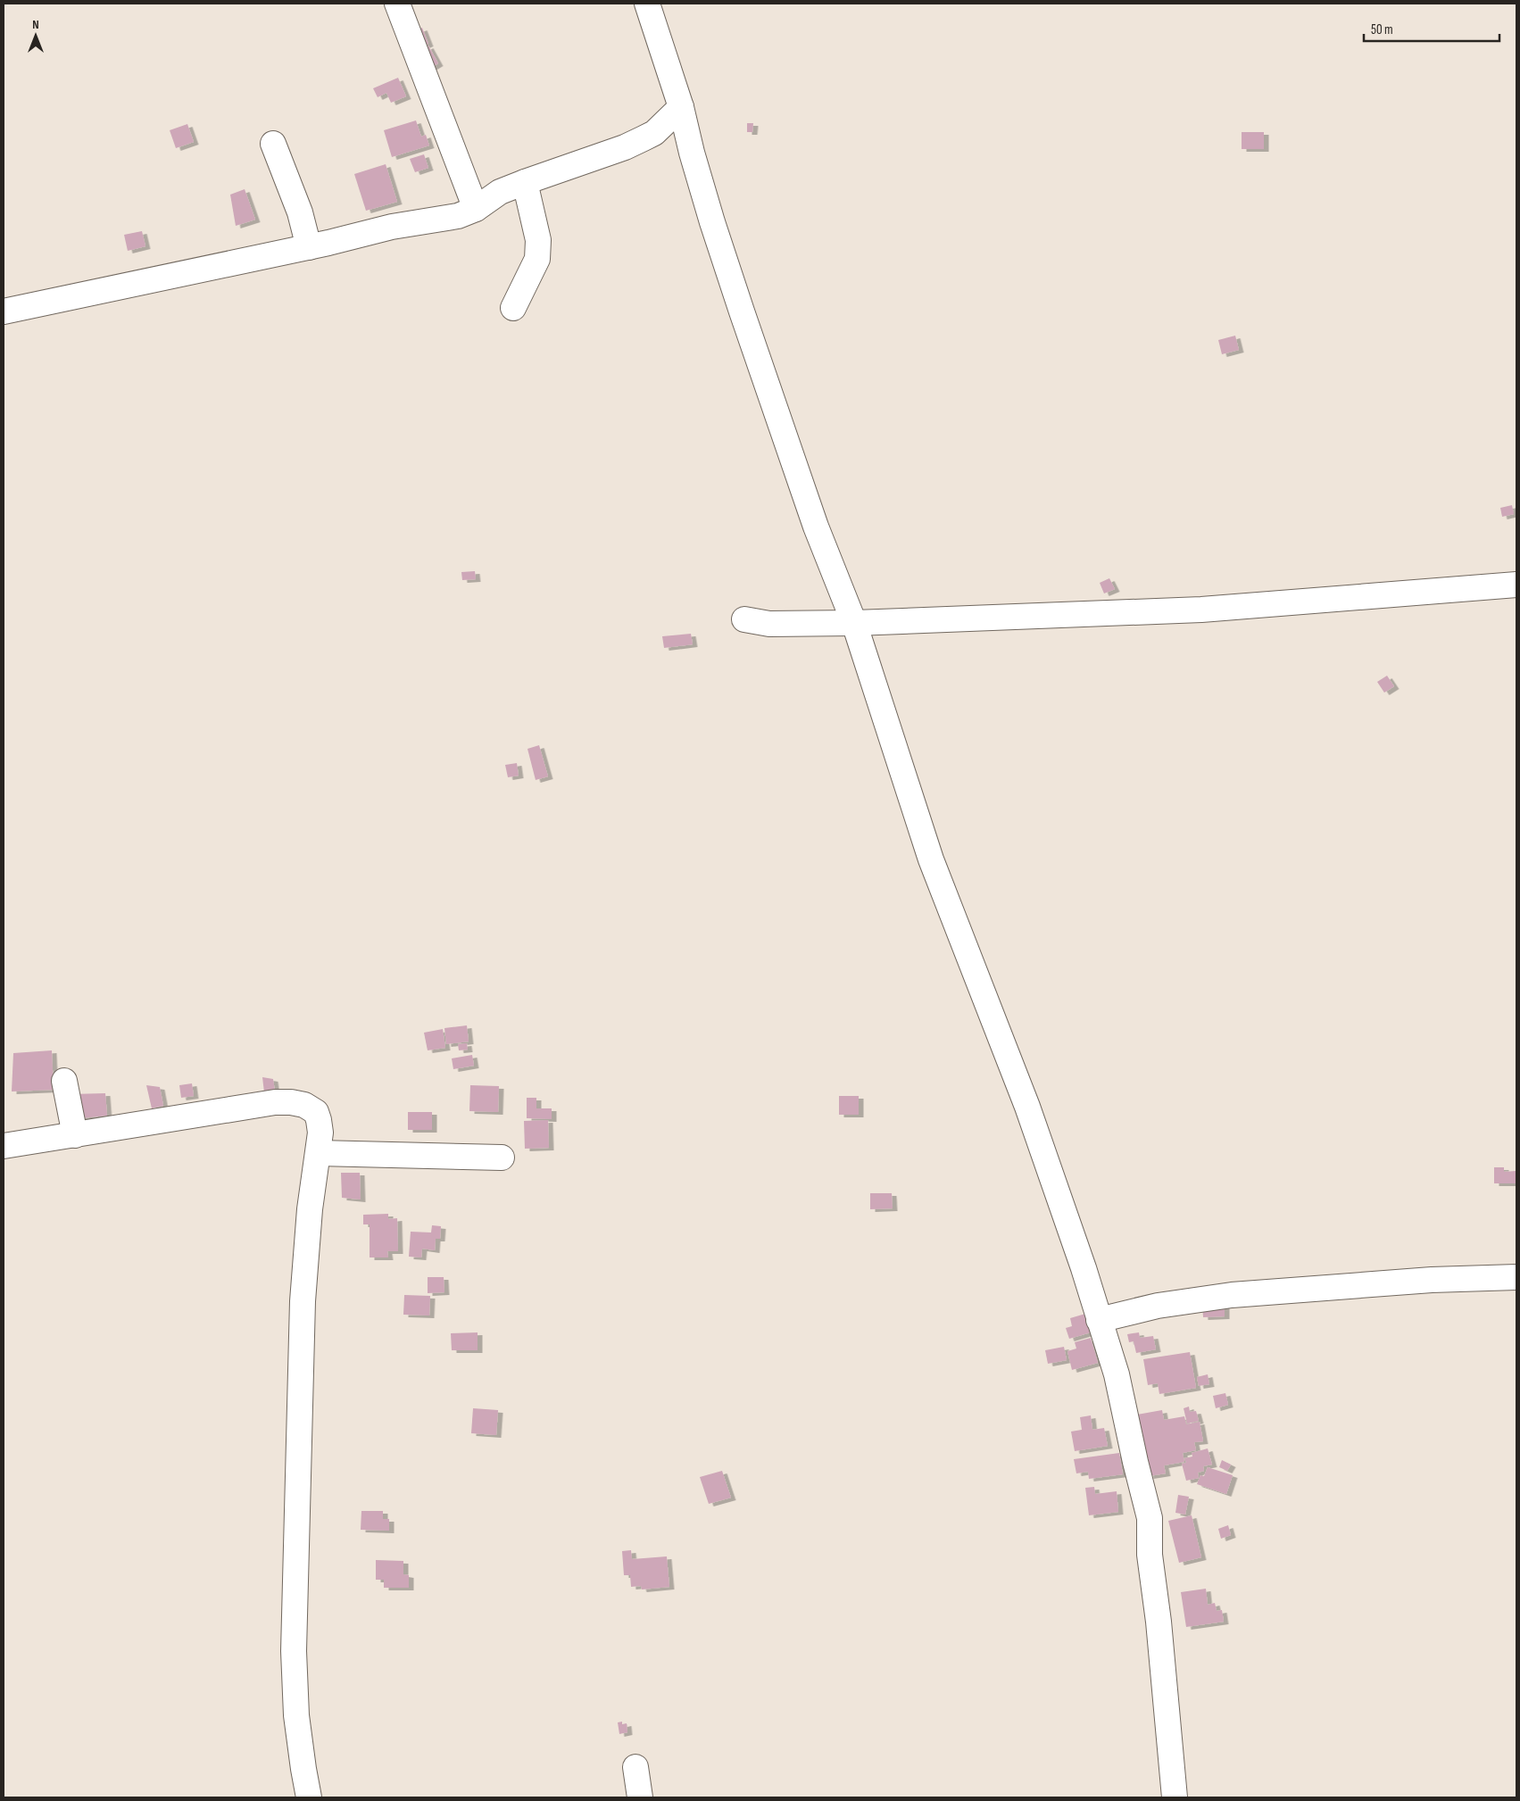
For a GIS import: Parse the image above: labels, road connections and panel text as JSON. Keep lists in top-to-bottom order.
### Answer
{
  "scale_bar": "50 m",
  "north": "top"
}
